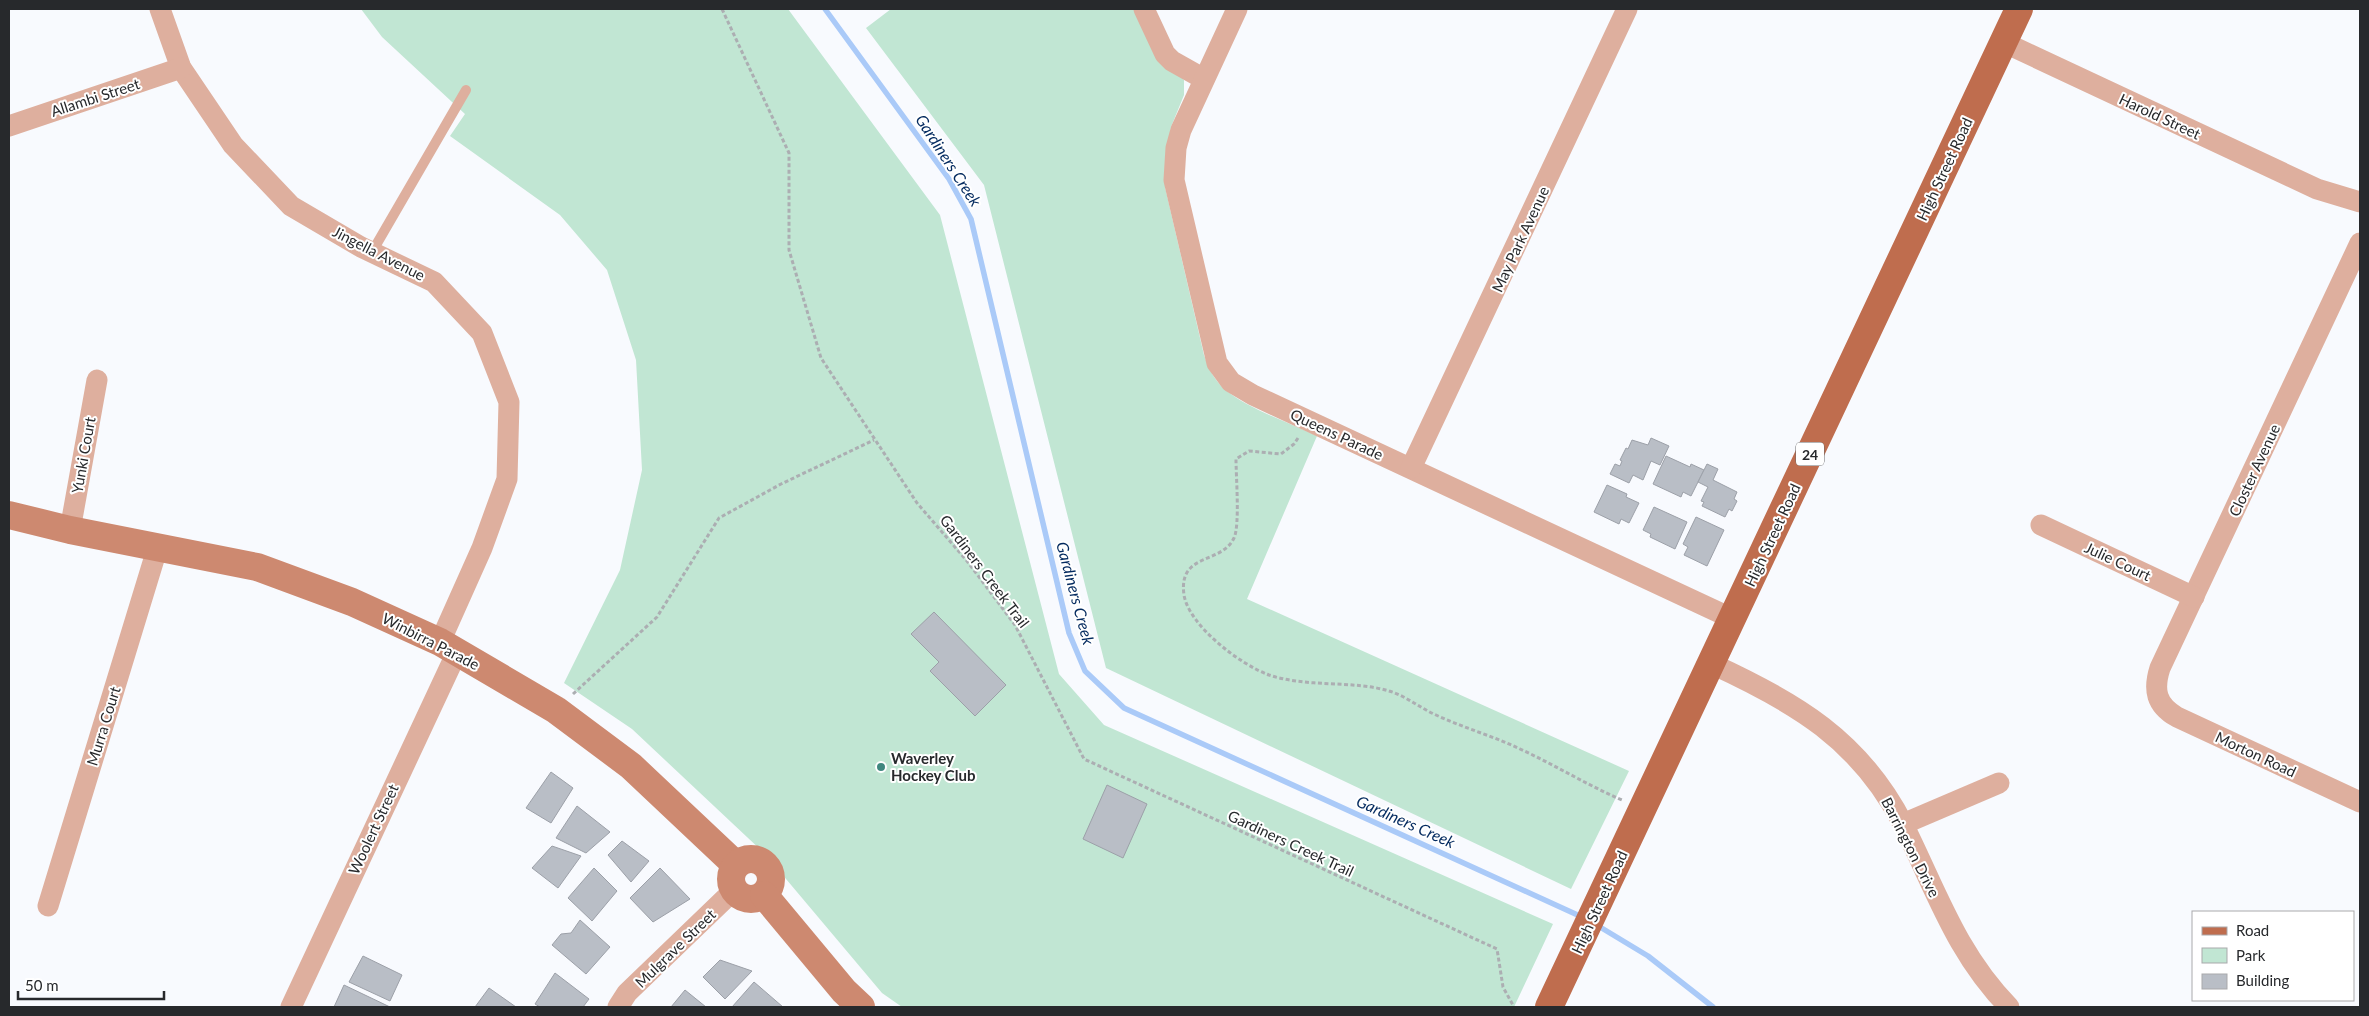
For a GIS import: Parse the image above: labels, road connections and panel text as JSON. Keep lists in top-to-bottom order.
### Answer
{
  "streets": {
    "main road": ["High Street Road", "24"],
    "street": [
      "Allambi Street",
      "Harold Street",
      "May Park Avenue",
      "Jingella Avenue",
      "Queens Parade",
      "Yunki Court",
      "Closter Avenue",
      "Julie Court",
      "Winbirra Parade",
      "Murra Court",
      "Morton Road",
      "Woolert Street",
      "Barrington Drive",
      "Mulgrave Street"
    ],
    "path": ["Gardiners Creek Trail"]
  },
  "crossings": [
    ["Allambi Street", "Jingella Avenue"],
    ["Harold Street", "High Street Road"],
    ["High Street Road", "Queens Parade"],
    ["High Street Road", "Barrington Drive"],
    ["May Park Avenue", "Queens Parade"],
    ["Jingella Avenue", "Winbirra Parade"],
    ["Jingella Avenue", "Woolert Street"],
    ["Yunki Court", "Winbirra Parade"],
    ["Closter Avenue", "Julie Court"],
    ["Closter Avenue", "Morton Road"],
    ["Winbirra Parade", "Murra Court"],
    ["Winbirra Parade", "Woolert Street"],
    ["Winbirra Parade", "Mulgrave Street"]
  ],
  "water": ["Gardiners Creek"],
  "places": ["Waverley Hockey Club"],
  "legend": ["Road", "Park", "Building"],
  "scale_bar": "50 m"
}
